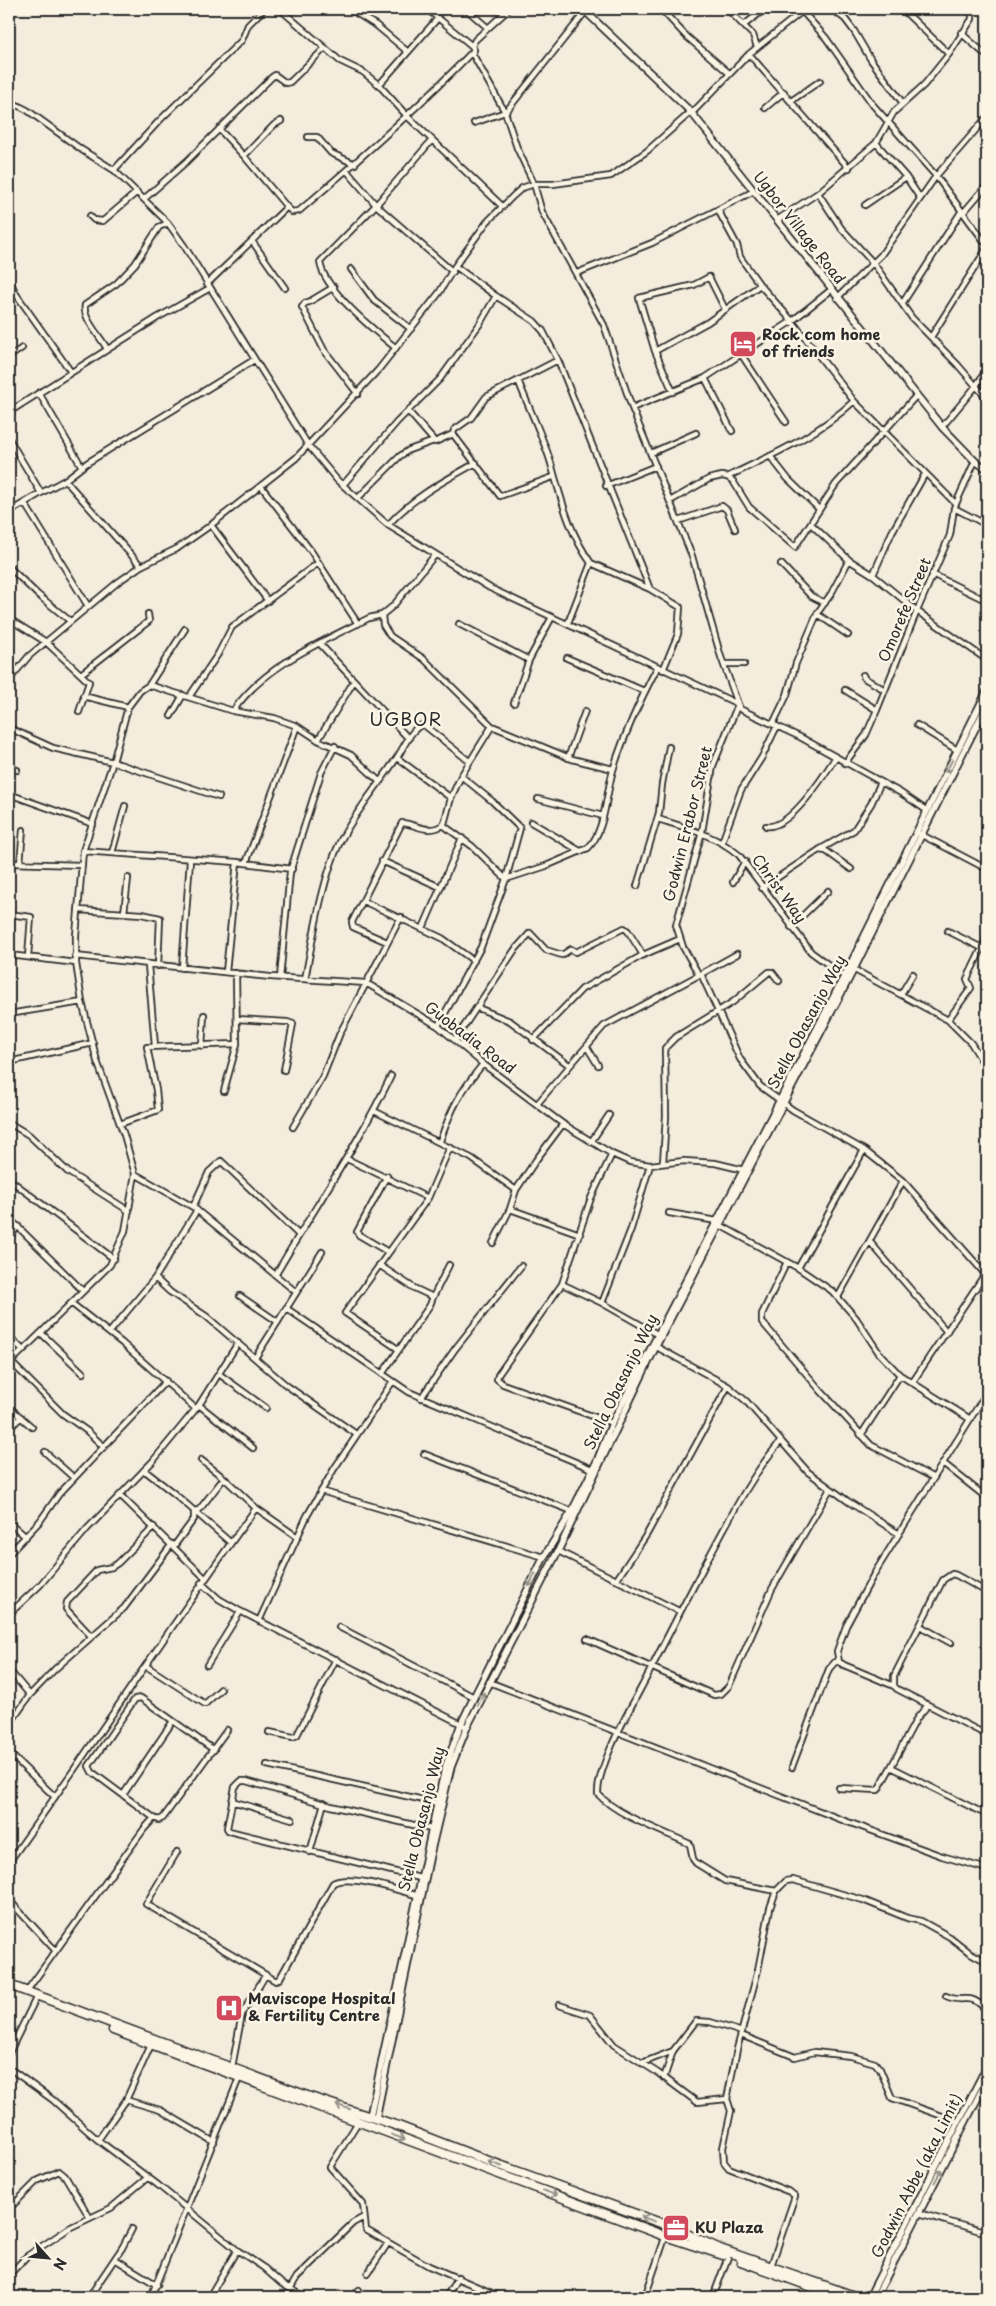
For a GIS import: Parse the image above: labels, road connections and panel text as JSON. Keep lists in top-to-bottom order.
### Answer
{
  "streets": {
    "street": [
      "Ugbor Village Road",
      "Omorefe Street",
      "Godwin Erabor Street",
      "Christ Way",
      "Stella Obasanjo Way",
      "Guobadia Road",
      "Godwin Abbe (aka Limit)"
    ]
  },
  "crossings": [
    ["Ugbor Village Road", "Omorefe Street"],
    ["Godwin Erabor Street", "Christ Way"],
    ["Godwin Erabor Street", "Stella Obasanjo Way"],
    ["Christ Way", "Stella Obasanjo Way"],
    ["Stella Obasanjo Way", "Guobadia Road"]
  ],
  "districts": ["UGBOR"],
  "places": {
    "hotel": ["Rock com home of friends"],
    "hospital": ["Maviscope Hospital & Fertility Centre"],
    "office": ["KU Plaza"]
  },
  "north": "bottom right"
}
